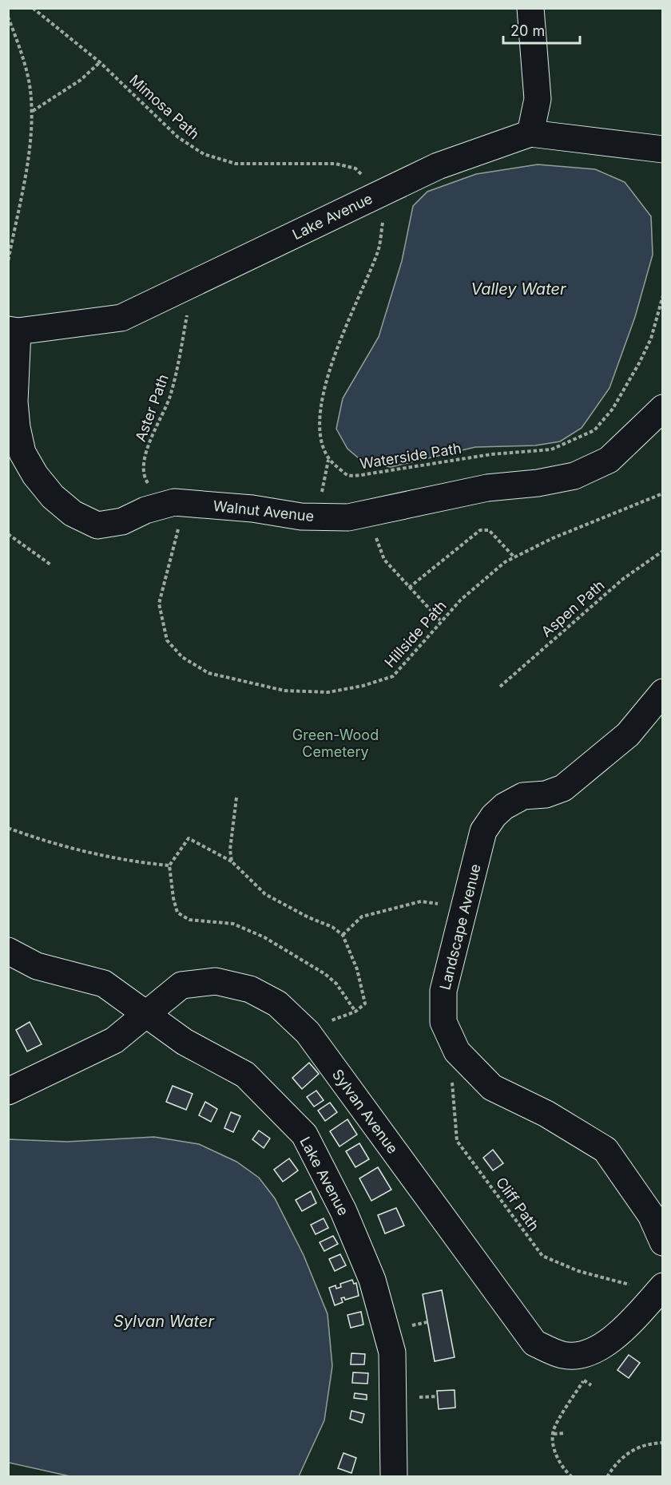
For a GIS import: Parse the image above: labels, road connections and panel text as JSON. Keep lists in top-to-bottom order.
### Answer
{
  "streets": {
    "lane": [
      "Lake Avenue",
      "Walnut Avenue",
      "Landscape Avenue",
      "Sylvan Avenue"
    ],
    "path": [
      "Mimosa Path",
      "Aster Path",
      "Waterside Path",
      "Aspen Path",
      "Hillside Path",
      "Cliff Path"
    ]
  },
  "crossings": [
    ["Mimosa Path", "Lake Avenue"],
    ["Mimosa Path", "Waterside Path"],
    ["Lake Avenue", "Aster Path"],
    ["Lake Avenue", "Waterside Path"],
    ["Lake Avenue", "Walnut Avenue"],
    ["Lake Avenue", "Sylvan Avenue"],
    ["Aster Path", "Walnut Avenue"],
    ["Aster Path", "Hillside Path"],
    ["Walnut Avenue", "Hillside Path"],
    ["Landscape Avenue", "Cliff Path"],
    ["Sylvan Avenue", "Cliff Path"]
  ],
  "water": ["Valley Water", "Sylvan Water"],
  "parks": ["Green-Wood Cemetery"],
  "scale_bar": "20 m"
}
